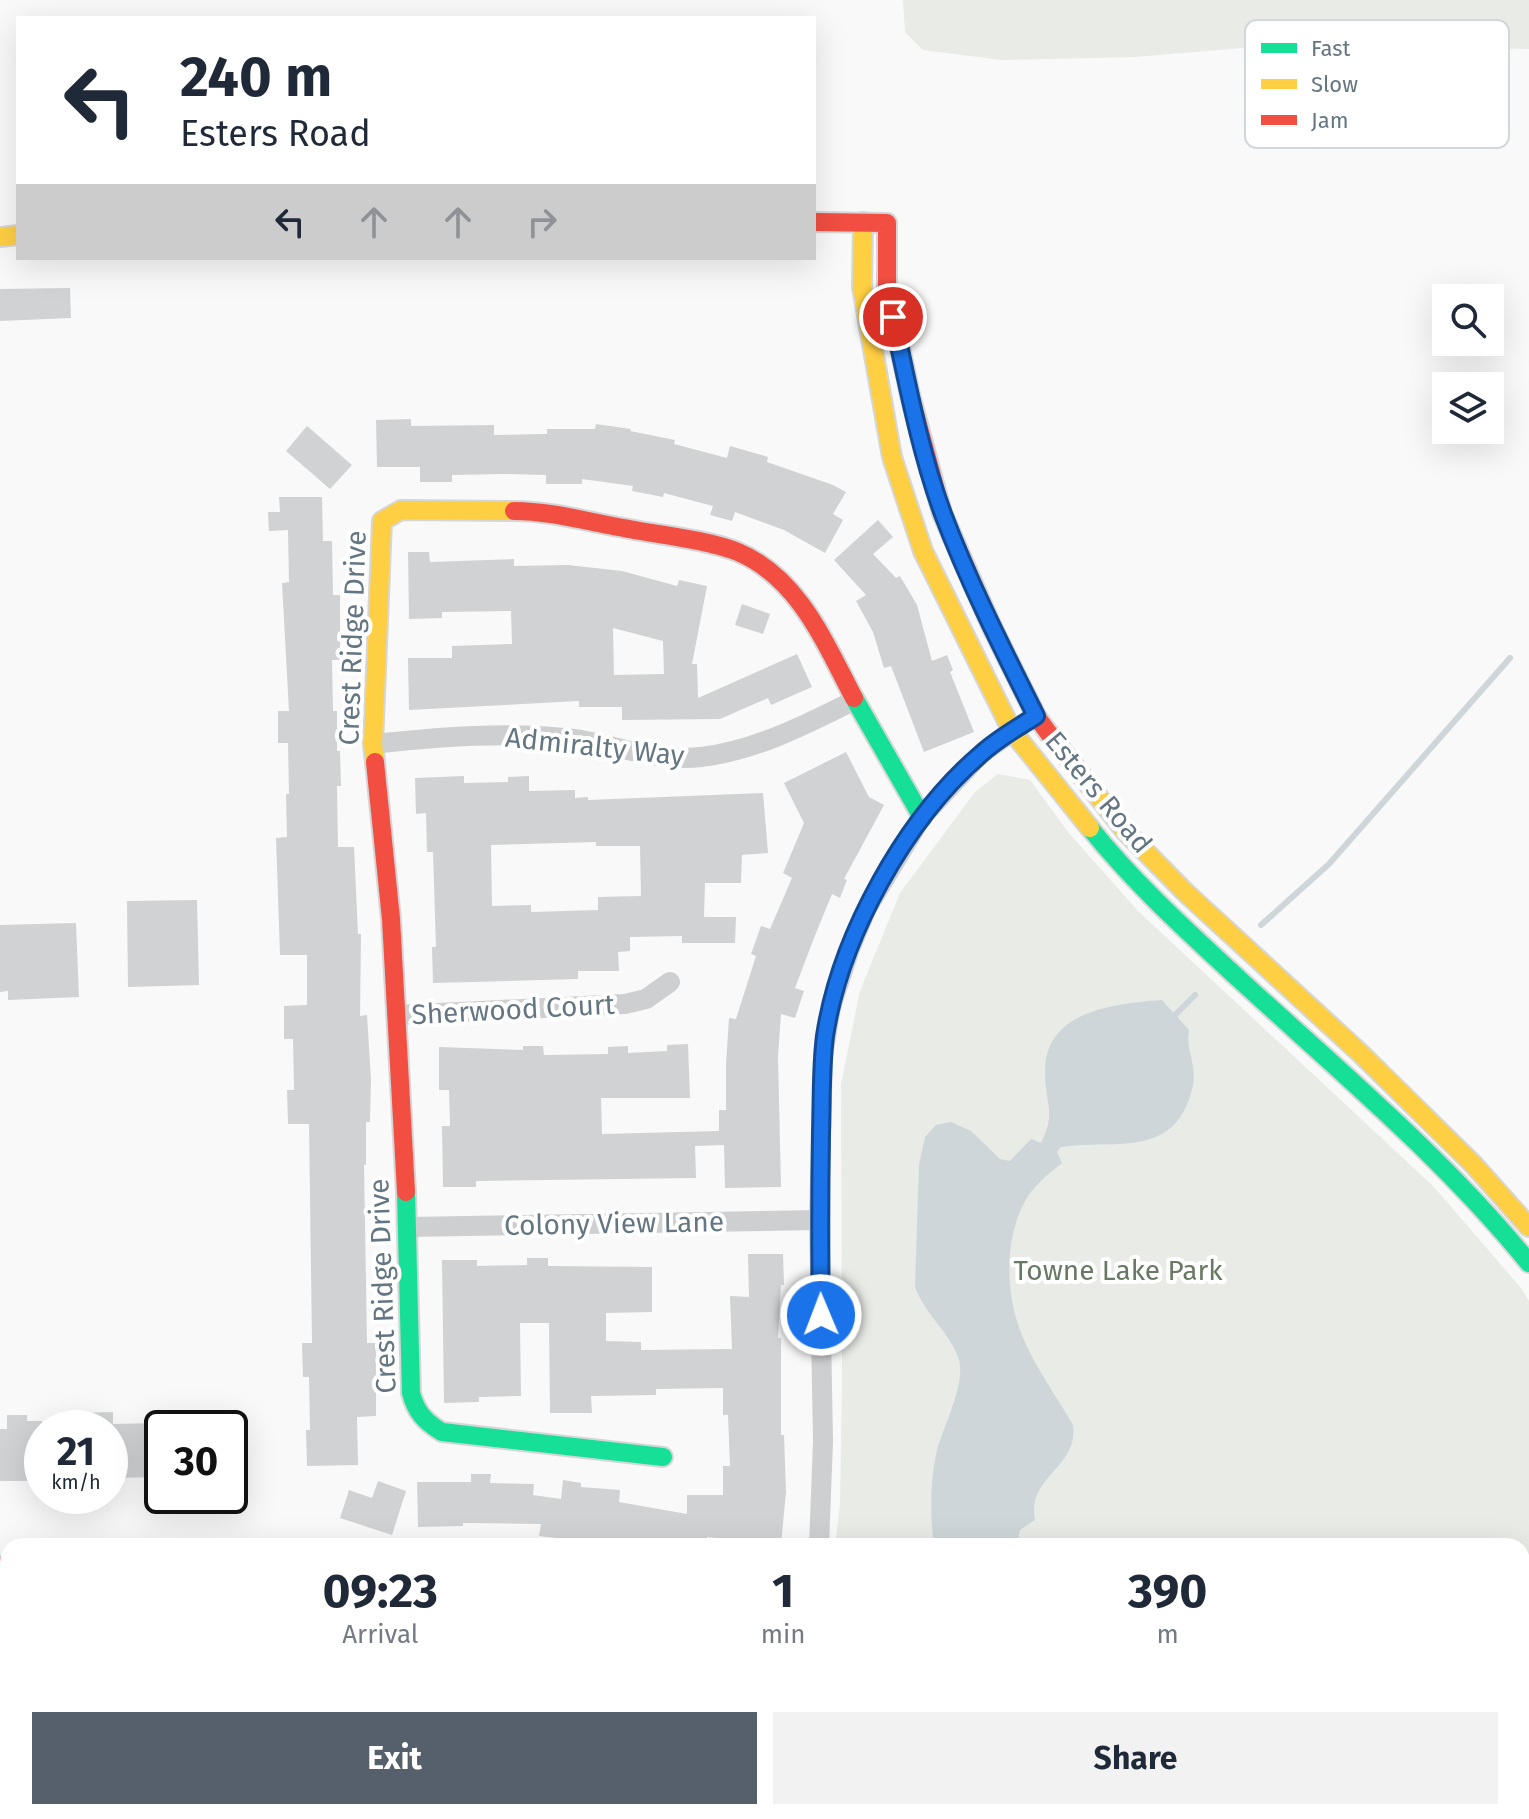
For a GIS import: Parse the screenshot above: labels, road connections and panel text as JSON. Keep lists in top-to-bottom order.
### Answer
{
  "streets": {
    "street": [
      "Crest Ridge Drive",
      "Admiralty Way",
      "Esters Road",
      "Sherwood Court",
      "Colony View Lane"
    ]
  },
  "crossings": [
    ["Crest Ridge Drive", "Admiralty Way"],
    ["Crest Ridge Drive", "Sherwood Court"],
    ["Crest Ridge Drive", "Colony View Lane"]
  ],
  "parks": ["Towne Lake Park"],
  "legend": ["Fast", "Slow", "Jam"],
  "page": {
    "turn": ["240 m", "Esters Road"],
    "speed": "21 km/h",
    "limit": "30",
    "eta": [
      "09:23",
      "Arrival",
      "1",
      "min",
      "390",
      "m"
    ],
    "buttons": ["Exit", "Share"]
  }
}
